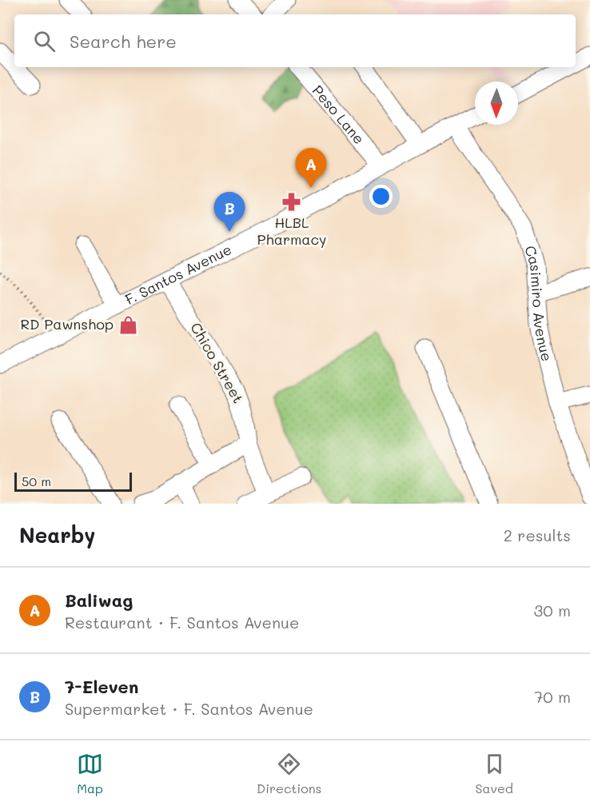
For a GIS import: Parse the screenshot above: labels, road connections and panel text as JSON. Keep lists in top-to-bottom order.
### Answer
{
  "streets": {
    "street": [
      "Peso Lane",
      "F. Santos Avenue",
      "Casimiro Avenue",
      "Chico Street"
    ]
  },
  "crossings": [
    ["Peso Lane", "F. Santos Avenue"],
    ["F. Santos Avenue", "Casimiro Avenue"],
    ["F. Santos Avenue", "Chico Street"]
  ],
  "places": {
    "pharmacy": ["HLBL Pharmacy"],
    "shop": ["RD Pawnshop"]
  },
  "scale_bar": "50 m",
  "north": "bottom",
  "page": {
    "search": "Search here",
    "pins": ["A", "B"],
    "scale": "50 m",
    "heading": ["Nearby", "2 results"],
    "list": [
      {
        "mark": "A",
        "name": "Baliwag",
        "note": "Restaurant · F. Santos Avenue",
        "value": "30 m"
      },
      {
        "mark": "B",
        "name": "7-Eleven",
        "note": "Supermarket · F. Santos Avenue",
        "value": "70 m"
      }
    ],
    "nav": ["Map", "Directions", "Saved"]
  }
}
